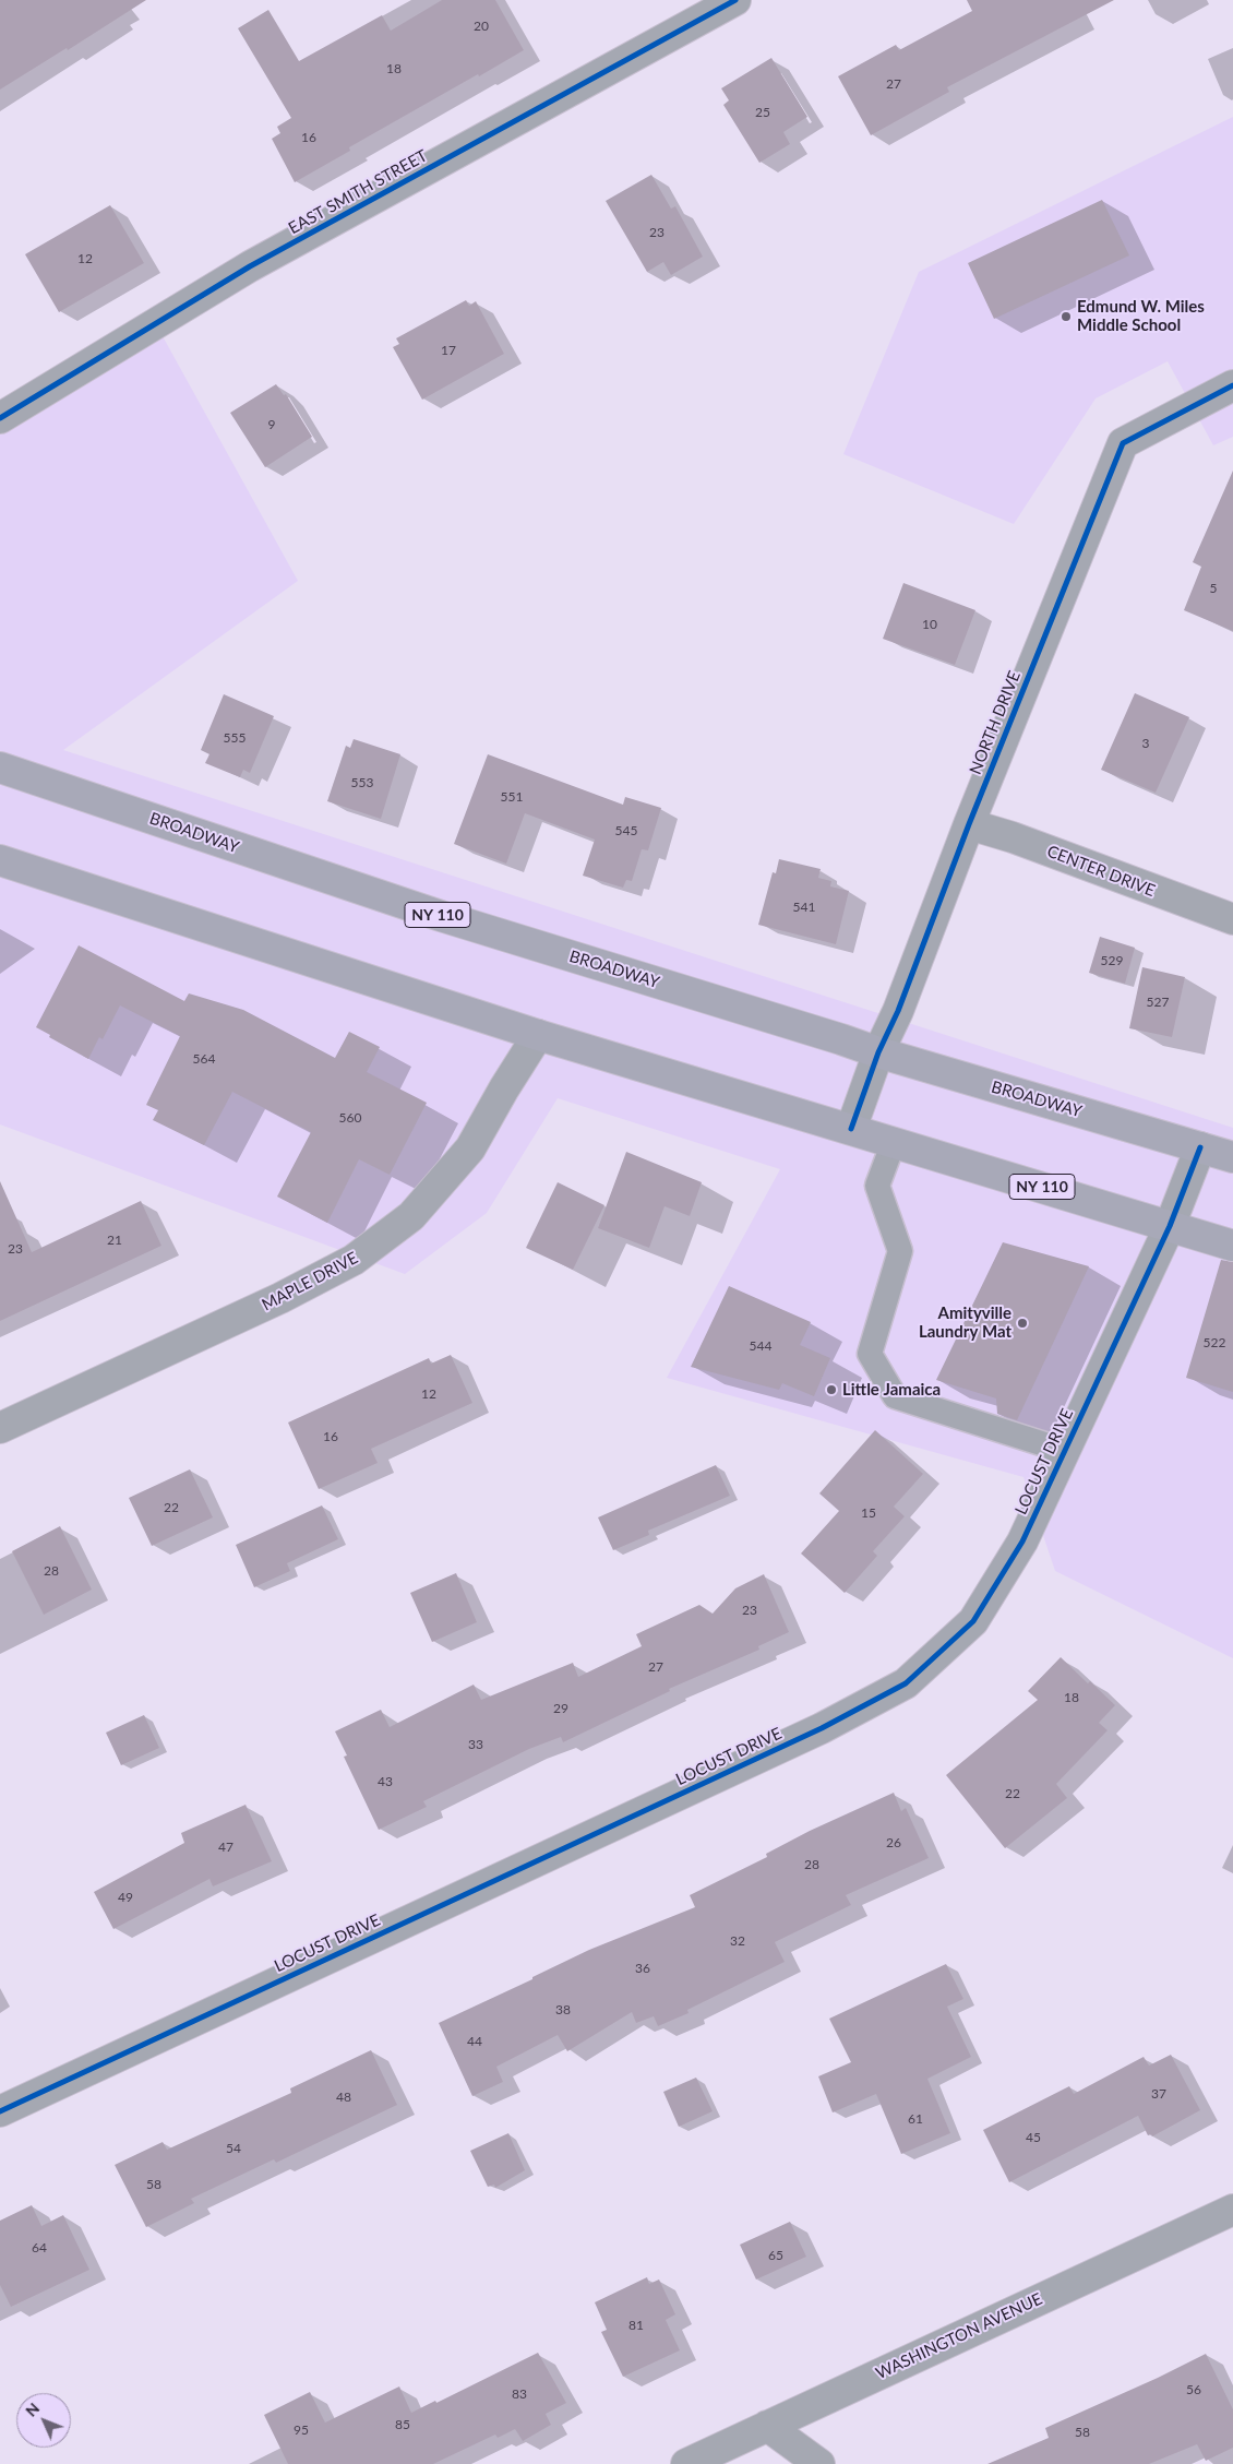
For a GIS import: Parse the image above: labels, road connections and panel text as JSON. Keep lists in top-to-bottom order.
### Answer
{
  "streets": {
    "main road": ["BROADWAY", "NY 110"],
    "street": [
      "EAST SMITH STREET",
      "NORTH DRIVE",
      "CENTER DRIVE",
      "MAPLE DRIVE",
      "LOCUST DRIVE",
      "WASHINGTON AVENUE"
    ]
  },
  "crossings": [
    ["NORTH DRIVE", "BROADWAY"],
    ["NORTH DRIVE", "CENTER DRIVE"],
    ["NORTH DRIVE", "NY 110"],
    ["BROADWAY", "LOCUST DRIVE"],
    ["NY 110", "MAPLE DRIVE"],
    ["NY 110", "LOCUST DRIVE"]
  ],
  "places": ["Edmund W. Miles Middle School", "Amityville Laundry Mat", "Little Jamaica"],
  "house_numbers": [
    "20",
    "18",
    "27",
    "25",
    "16",
    "23",
    "12",
    "17",
    "9",
    "5",
    "10",
    "555",
    "3",
    "553",
    "551",
    "545",
    "541",
    "529",
    "527",
    "564",
    "560",
    "21",
    "23",
    "522",
    "544",
    "12",
    "16",
    "22",
    "15",
    "28",
    "23",
    "27",
    "18",
    "29",
    "33",
    "43",
    "22",
    "26",
    "47",
    "28",
    "49",
    "32",
    "36",
    "38",
    "44",
    "37",
    "48",
    "61",
    "45",
    "54",
    "58",
    "64",
    "65",
    "81",
    "56",
    "83",
    "85",
    "95",
    "58"
  ],
  "north": "top left"
}
